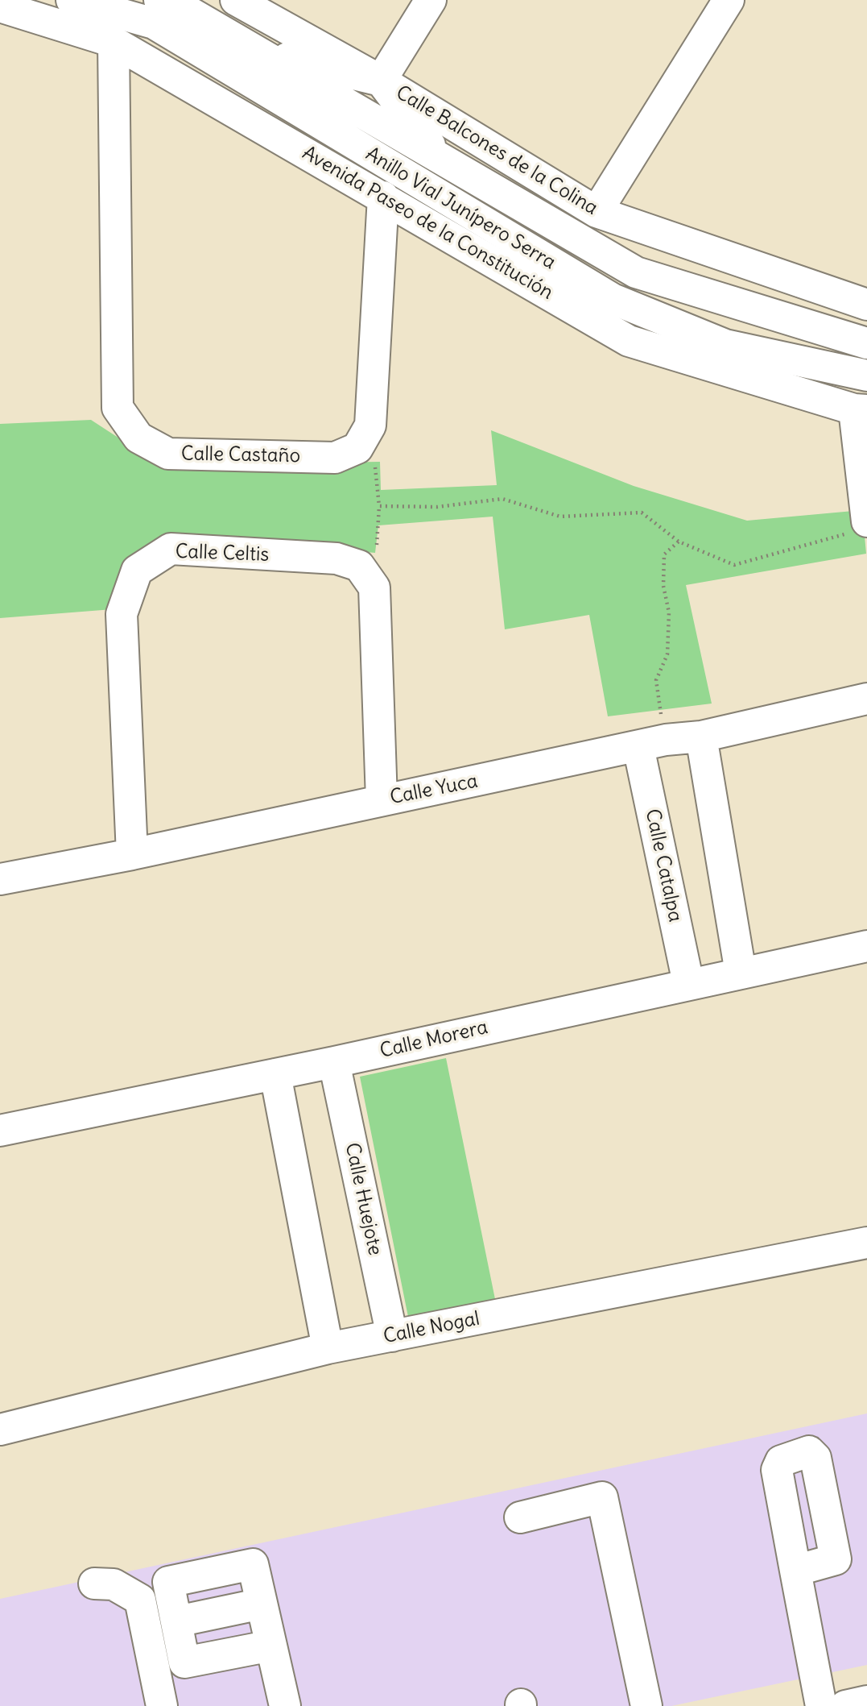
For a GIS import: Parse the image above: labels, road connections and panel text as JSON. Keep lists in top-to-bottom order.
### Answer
{
  "streets": {
    "main road": [
      "Calle Balcones de la Colina",
      "Anillo Vial Junípero Serra",
      "Avenida Paseo de la Constitución",
      "Calle Castaño",
      "Calle Celtis",
      "Calle Yuca",
      "Calle Catalpa",
      "Calle Morera",
      "Calle Huejote",
      "Calle Nogal"
    ]
  },
  "crossings": [
    ["Avenida Paseo de la Constitución", "Calle Castaño"],
    ["Calle Celtis", "Calle Yuca"],
    ["Calle Yuca", "Calle Catalpa"],
    ["Calle Catalpa", "Calle Morera"],
    ["Calle Morera", "Calle Huejote"],
    ["Calle Huejote", "Calle Nogal"]
  ]
}
